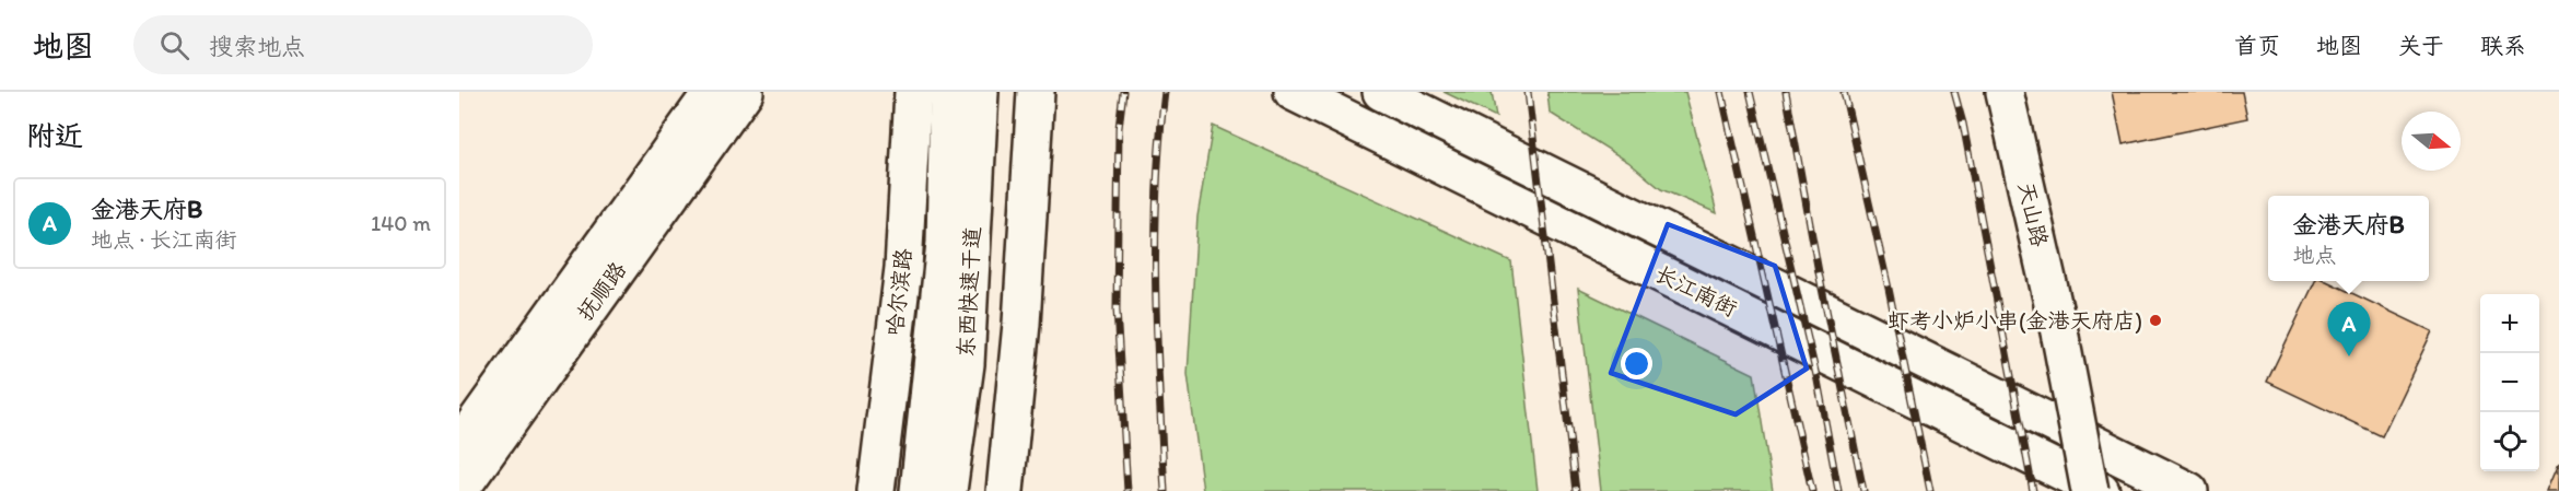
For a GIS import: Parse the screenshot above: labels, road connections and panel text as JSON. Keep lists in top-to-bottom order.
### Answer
{
  "streets": {
    "main road": [
      "天山路",
      "抚顺路",
      "长江南街",
      "哈尔滨路",
      "东西快速干道"
    ]
  },
  "places": ["虾考小炉小串(金港天府店)"],
  "north": "right",
  "page": {
    "header": "地图",
    "search": "搜索地点",
    "nav": [
      "首页",
      "地图",
      "关于",
      "联系"
    ],
    "heading": "附近",
    "list": [
      {
        "mark": "A",
        "name": "金港天府B",
        "note": "地点 · 长江南街",
        "value": "140 m"
      }
    ],
    "popup": ["金港天府B", "地点"],
    "map_buttons": ["+", "−"],
    "pins": "A"
  }
}
